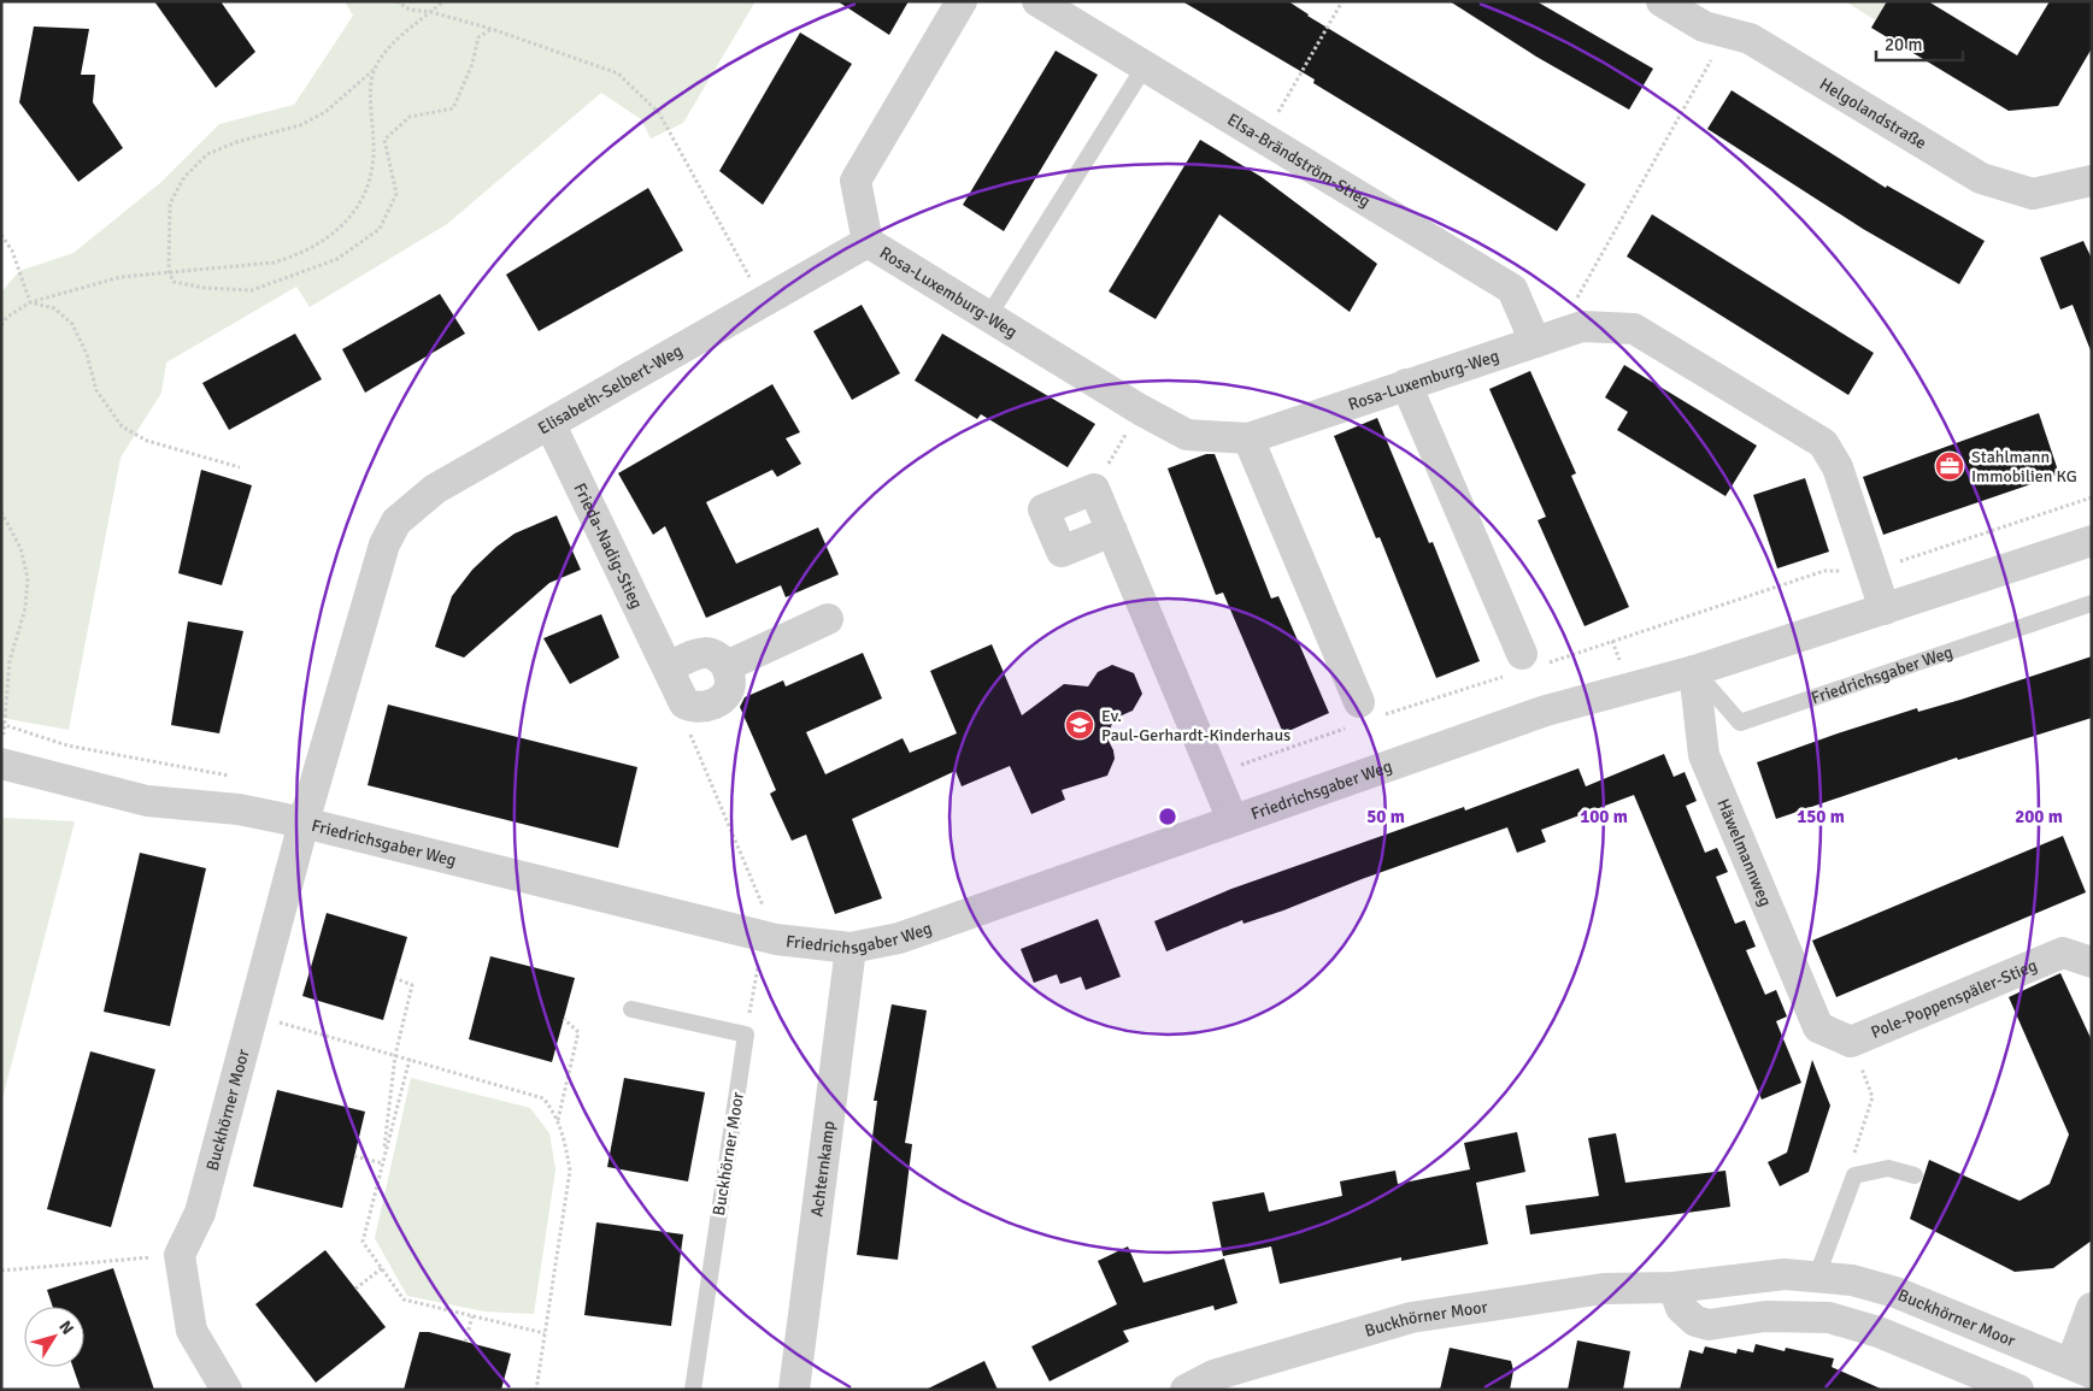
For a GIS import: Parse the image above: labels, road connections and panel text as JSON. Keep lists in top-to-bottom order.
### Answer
{
  "streets": {
    "street": [
      "Helgolandstraße",
      "Elsa-Brändström-Stieg",
      "Rosa-Luxemburg-Weg",
      "Elisabeth-Selbert-Weg",
      "Frieda-Nadig-Stieg",
      "Friedrichsgaber Weg",
      "Häwelmannweg",
      "Pole-Poppenspäler-Stieg",
      "Buckhörner Moor",
      "Achternkamp"
    ]
  },
  "crossings": [
    ["Elsa-Brändström-Stieg", "Rosa-Luxemburg-Weg"],
    ["Rosa-Luxemburg-Weg", "Elisabeth-Selbert-Weg"],
    ["Rosa-Luxemburg-Weg", "Friedrichsgaber Weg"],
    ["Elisabeth-Selbert-Weg", "Frieda-Nadig-Stieg"],
    ["Elisabeth-Selbert-Weg", "Friedrichsgaber Weg"],
    ["Elisabeth-Selbert-Weg", "Buckhörner Moor"],
    ["Friedrichsgaber Weg", "Häwelmannweg"],
    ["Friedrichsgaber Weg", "Buckhörner Moor"],
    ["Friedrichsgaber Weg", "Achternkamp"],
    ["Häwelmannweg", "Pole-Poppenspäler-Stieg"]
  ],
  "places": {
    "office": ["Stahlmann Immobilien KG"],
    "school or university": ["Ev. Paul-Gerhardt-Kinderhaus"]
  },
  "scale_bar": "20 m",
  "north": "top right",
  "rings": [
    "50 m",
    "100 m",
    "150 m",
    "200 m"
  ]
}
